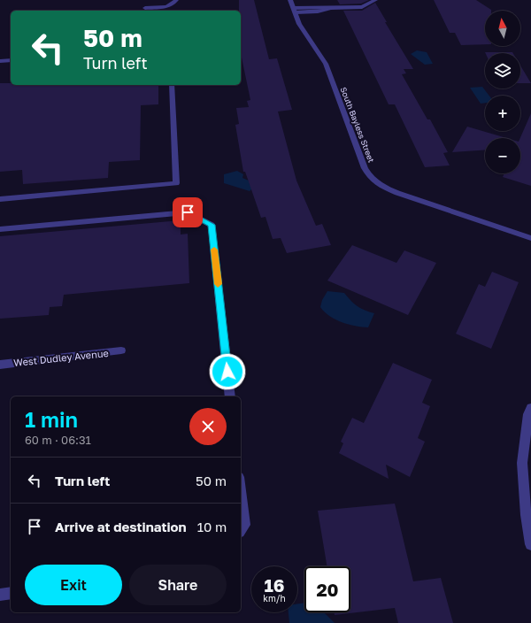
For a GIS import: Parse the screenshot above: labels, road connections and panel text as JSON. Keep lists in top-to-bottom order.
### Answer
{
  "streets": {
    "street": ["South Bayless Street", "West Dudley Avenue"]
  },
  "north": "top",
  "page": {
    "map_buttons": ["+", "−"],
    "turn": ["50 m", "Turn left"],
    "heading": ["1 min", "60 m · 06:31"],
    "list": [
      {
        "name": "Turn left",
        "value": "50 m"
      },
      {
        "name": "Arrive at destination",
        "value": "10 m"
      }
    ],
    "buttons": ["Exit", "Share"],
    "speed": "16 km/h",
    "limit": "20"
  }
}
